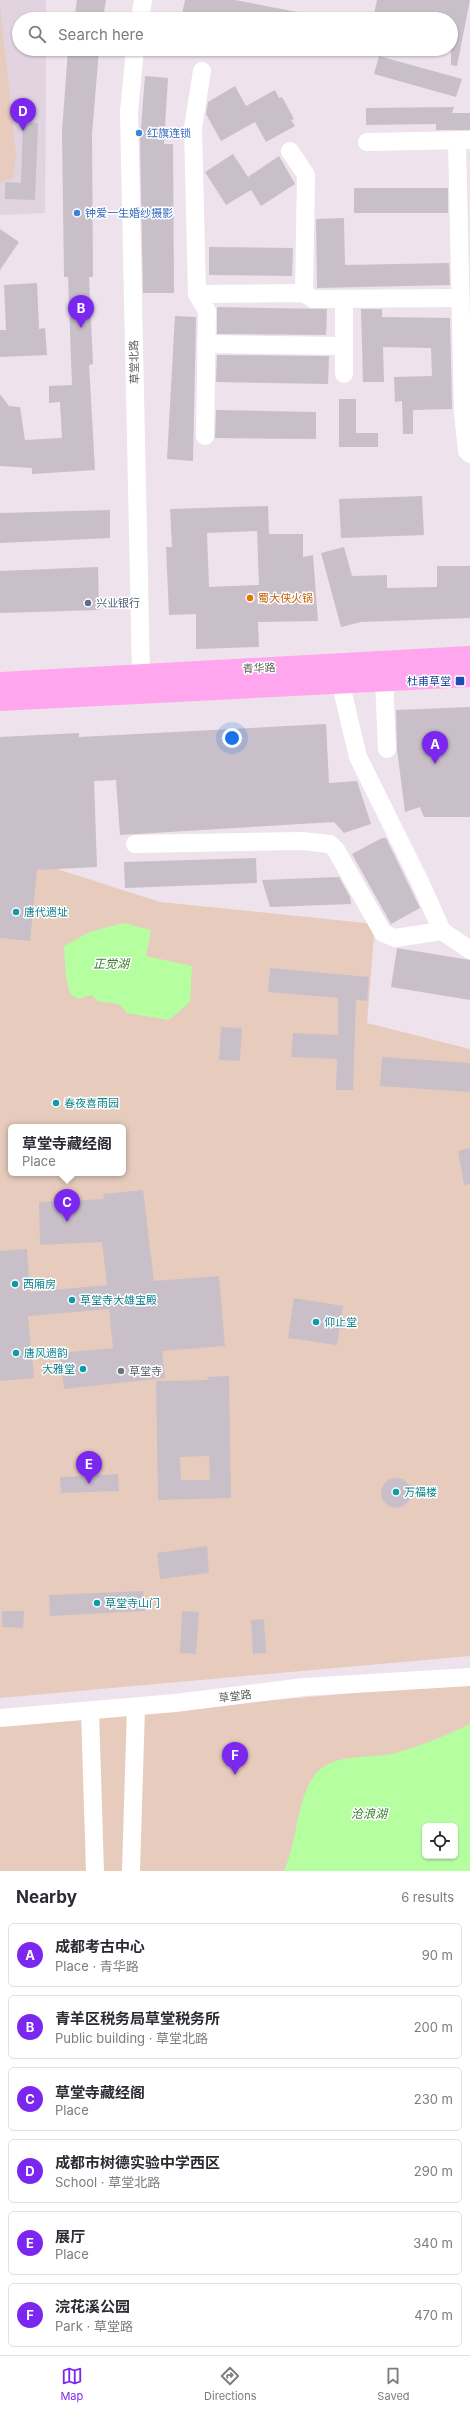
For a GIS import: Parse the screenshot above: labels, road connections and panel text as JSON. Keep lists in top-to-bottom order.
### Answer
{
  "streets": {
    "main road": ["青华路"],
    "street": ["草堂北路", "草堂路"]
  },
  "crossings": [
    ["草堂北路", "青华路"]
  ],
  "water": ["正觉湖", "沧浪湖"],
  "places": {
    "other": [
      "红旗连锁",
      "钟爱一生婚纱摄影",
      "蜀大侠火锅",
      "兴业银行",
      "唐代遗址",
      "春夜喜雨园",
      "西厢房",
      "草堂寺大雄宝殿",
      "仰止堂",
      "唐风遗韵",
      "大雅堂",
      "草堂寺",
      "万福楼",
      "草堂寺山门"
    ],
    "transit": ["杜甫草堂"]
  },
  "page": {
    "search": "Search here",
    "pins": [
      "D",
      "B",
      "A",
      "C",
      "E",
      "F"
    ],
    "popup": ["草堂寺藏经阁", "Place"],
    "heading": ["Nearby", "6 results"],
    "list": [
      {
        "mark": "A",
        "name": "成都考古中心",
        "note": "Place · 青华路",
        "value": "90 m"
      },
      {
        "mark": "B",
        "name": "青羊区税务局草堂税务所",
        "note": "Public building · 草堂北路",
        "value": "200 m"
      },
      {
        "mark": "C",
        "name": "草堂寺藏经阁",
        "note": "Place",
        "value": "230 m"
      },
      {
        "mark": "D",
        "name": "成都市树德实验中学西区",
        "note": "School · 草堂北路",
        "value": "290 m"
      },
      {
        "mark": "E",
        "name": "展厅",
        "note": "Place",
        "value": "340 m"
      },
      {
        "mark": "F",
        "name": "浣花溪公园",
        "note": "Park · 草堂路",
        "value": "470 m"
      }
    ],
    "nav": ["Map", "Directions", "Saved"]
  }
}
